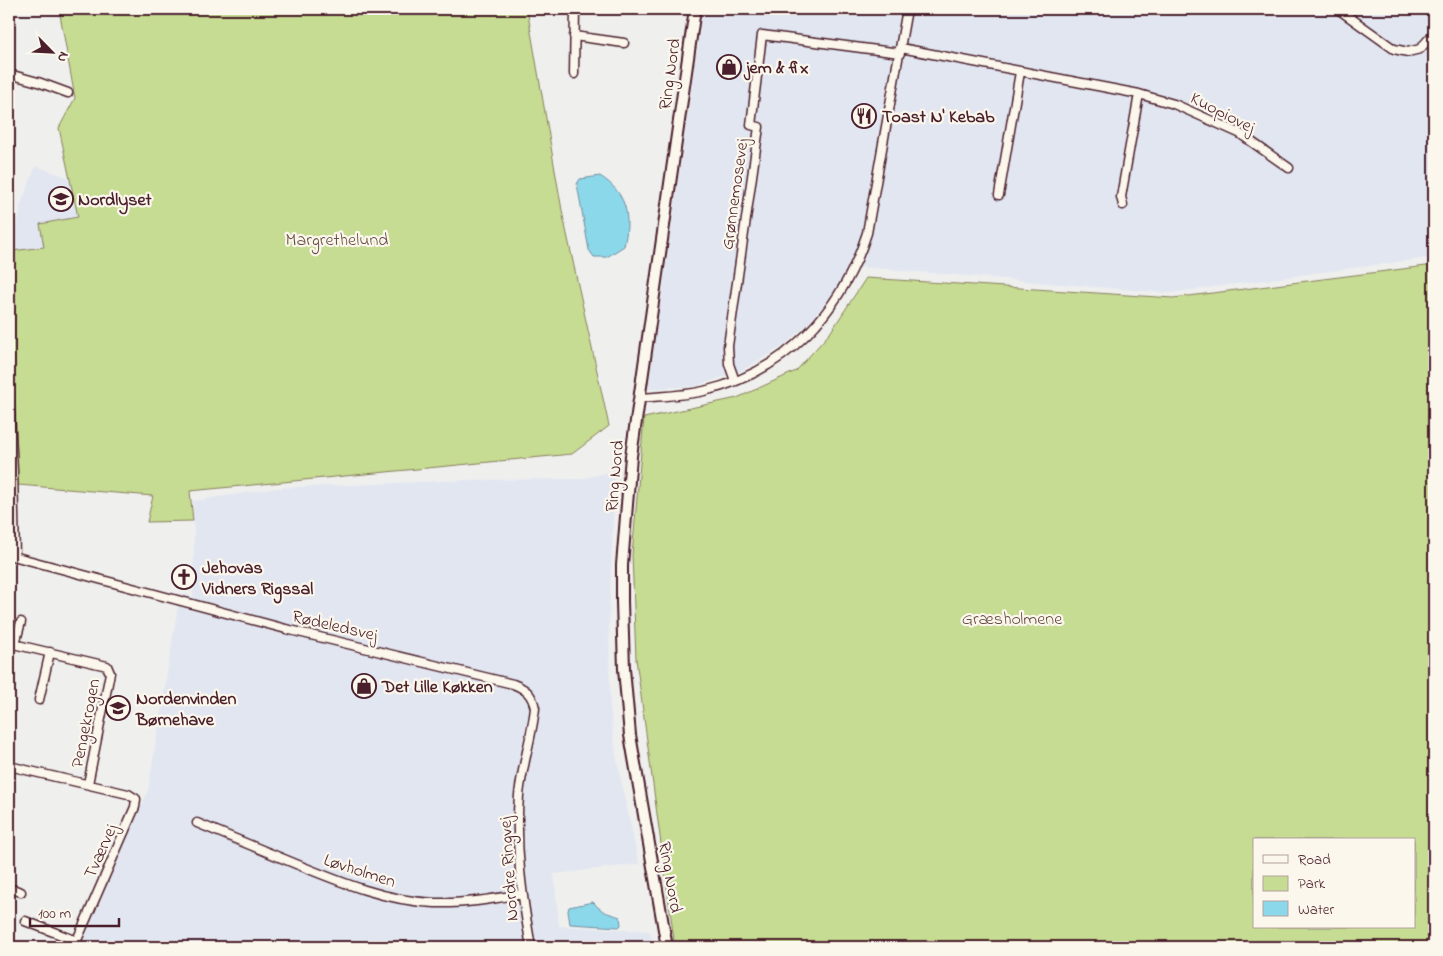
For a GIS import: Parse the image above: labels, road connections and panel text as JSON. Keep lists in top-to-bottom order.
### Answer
{
  "streets": {
    "main road": ["Ring Nord"],
    "street": [
      "Kuopiovej",
      "Grønnemosevej",
      "Rødeledsvej",
      "Pengekrogen",
      "Tværvej",
      "Nordre Ringvej",
      "Løvholmen"
    ]
  },
  "crossings": [
    ["Kuopiovej", "Grønnemosevej"],
    ["Rødeledsvej", "Nordre Ringvej"],
    ["Pengekrogen", "Tværvej"],
    ["Nordre Ringvej", "Løvholmen"]
  ],
  "parks": ["Margrethelund", "Græsholmene"],
  "places": {
    "shop": ["jem & fix", "Det Lille Køkken"],
    "restaurant": ["Toast N' Kebab"],
    "school or university": ["Nordlyset", "Nordenvinden Børnehave"],
    "church": ["Jehovas Vidners Rigssal"]
  },
  "legend": ["Road", "Park", "Water"],
  "scale_bar": "100 m",
  "north": "bottom right"
}
